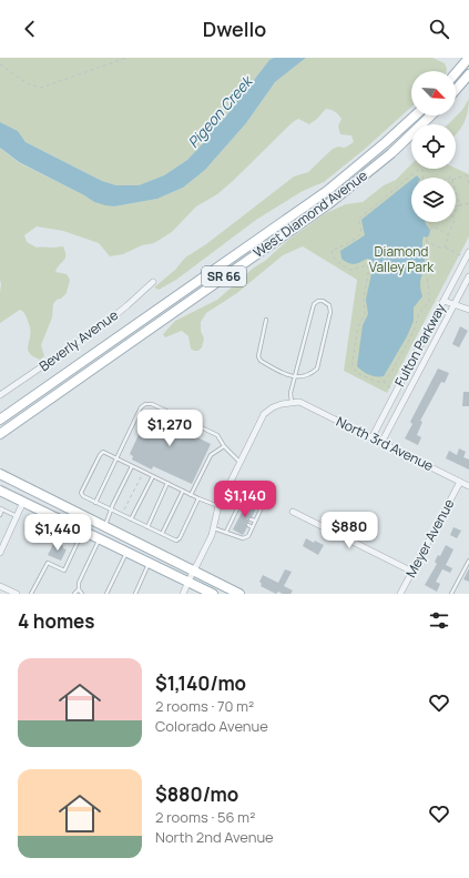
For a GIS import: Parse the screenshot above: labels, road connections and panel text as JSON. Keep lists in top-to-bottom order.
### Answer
{
  "streets": {
    "main road": ["West Diamond Avenue", "SR 66"],
    "street": [
      "Beverly Avenue",
      "Fulton Parkway",
      "North 3rd Avenue",
      "Meyer Avenue"
    ]
  },
  "crossings": [
    ["Fulton Parkway", "North 3rd Avenue"],
    ["North 3rd Avenue", "Meyer Avenue"]
  ],
  "water": ["Pigeon Creek"],
  "parks": ["Diamond Valley Park"],
  "north": "bottom right",
  "page": {
    "header": "Dwello",
    "price": [
      "$1,270",
      "$1,140",
      "$880",
      "$1,440"
    ],
    "heading": "4 homes",
    "list": [
      {
        "name": "$1,140/mo",
        "note": "2 rooms · 70 m² · Colorado Avenue"
      },
      {
        "name": "$880/mo",
        "note": "2 rooms · 56 m² · North 2nd Avenue"
      }
    ]
  }
}
